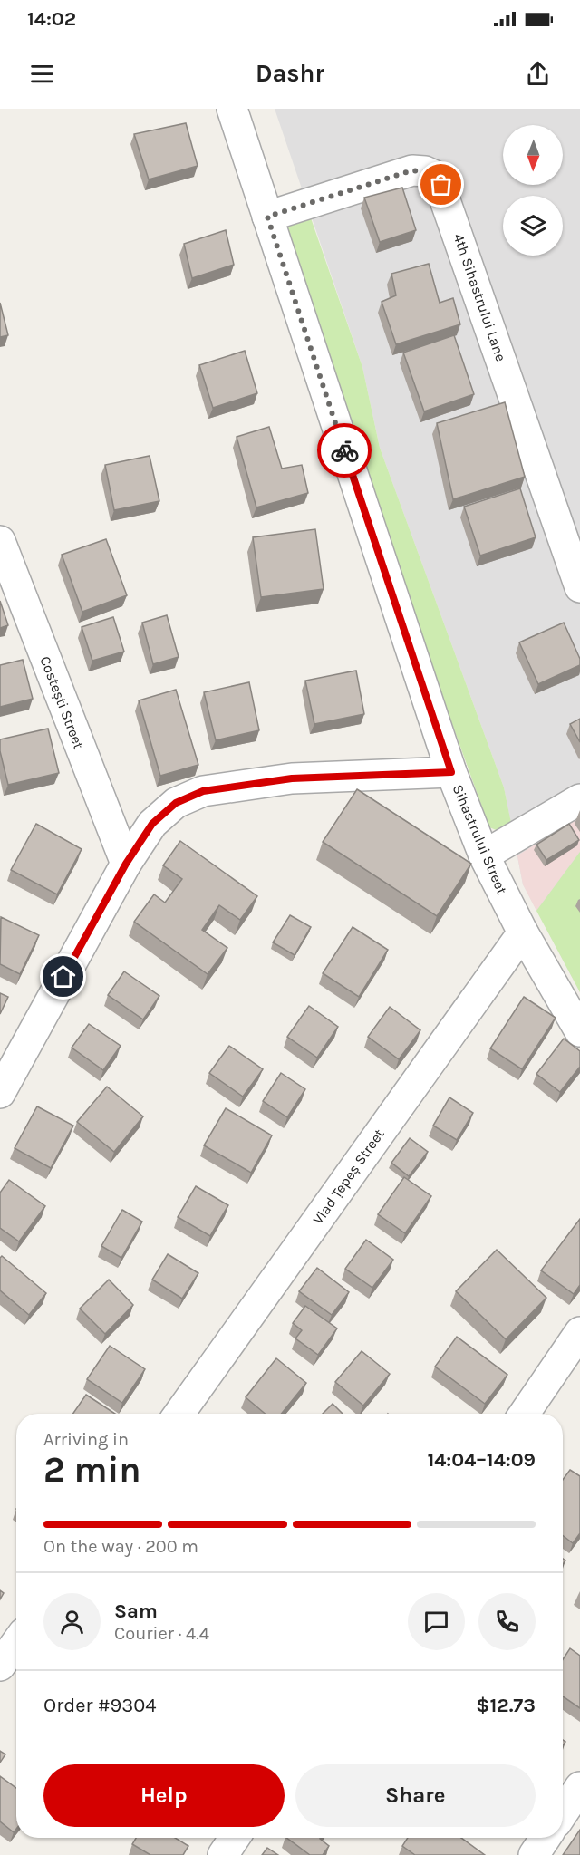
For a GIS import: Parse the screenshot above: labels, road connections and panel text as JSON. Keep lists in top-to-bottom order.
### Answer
{
  "streets": {
    "street": [
      "4th Sihastrului Lane",
      "Costești Street",
      "Sihastrului Street",
      "Vlad Țepeș Street"
    ]
  },
  "crossings": [
    ["4th Sihastrului Lane", "Sihastrului Street"],
    ["Sihastrului Street", "Vlad Țepeș Street"]
  ],
  "north": "bottom",
  "page": {
    "status": "14:02",
    "header": "Dashr",
    "heading": ["2 min", "Arriving in", "14:04–14:09"],
    "panel": [
      "Sam",
      "Courier · 4.4",
      "Order #9304",
      "$12.73"
    ],
    "bar": "On the way · 200 m",
    "buttons": ["Help", "Share"]
  }
}
